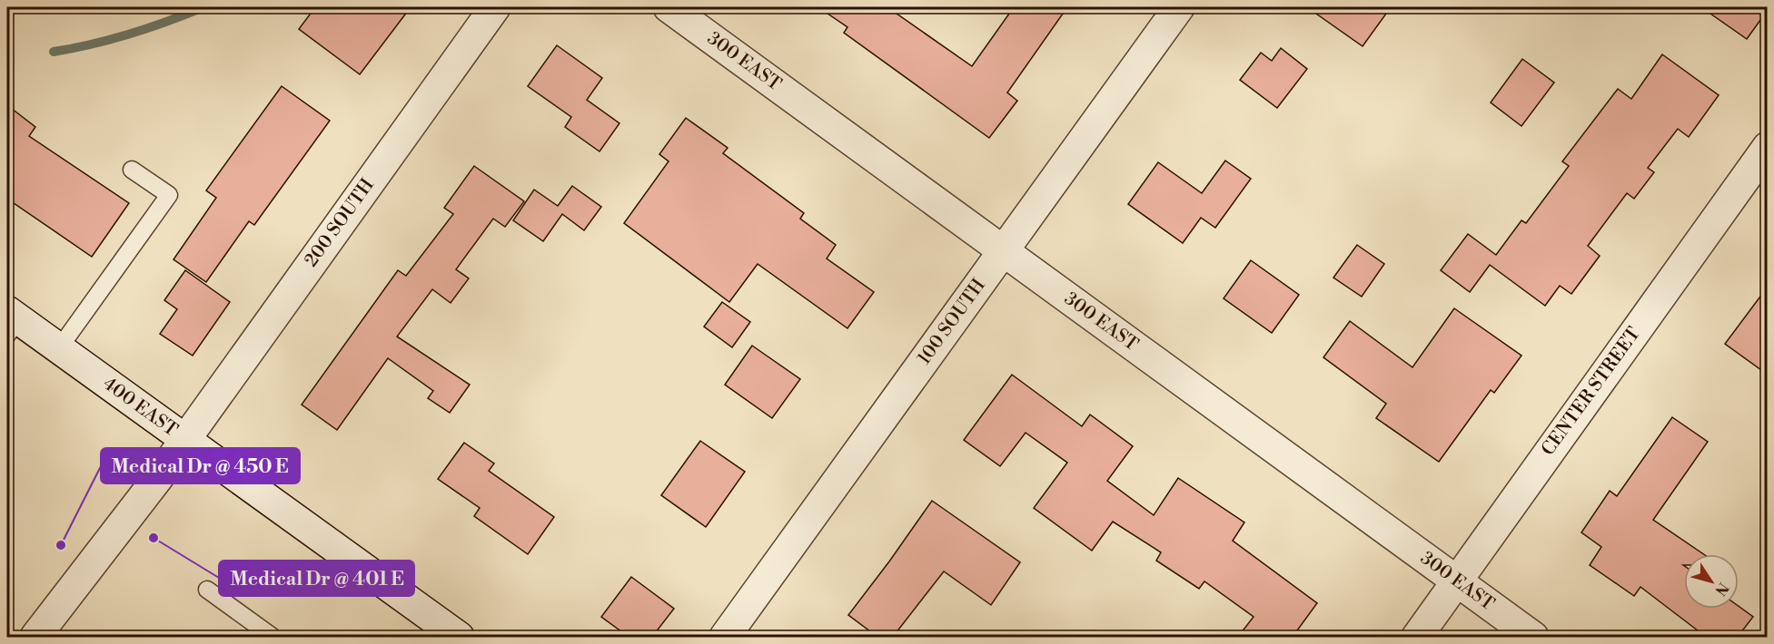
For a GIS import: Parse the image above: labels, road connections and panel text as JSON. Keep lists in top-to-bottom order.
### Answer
{
  "streets": {
    "street": [
      "300 EAST",
      "200 SOUTH",
      "100 SOUTH",
      "CENTER STREET",
      "400 EAST"
    ]
  },
  "crossings": [
    ["300 EAST", "100 SOUTH"],
    ["300 EAST", "CENTER STREET"],
    ["200 SOUTH", "400 EAST"]
  ],
  "places": ["Medical Dr @ 401 E", "Medical Dr @ 450 E"],
  "north": "bottom right"
}
